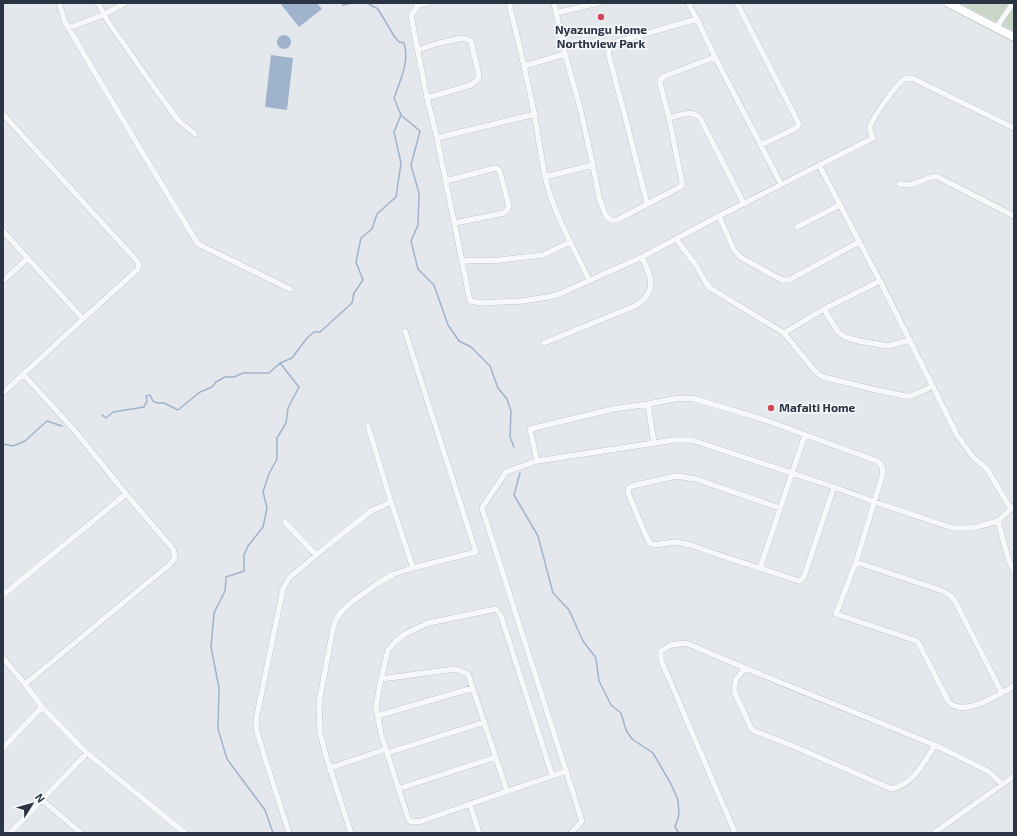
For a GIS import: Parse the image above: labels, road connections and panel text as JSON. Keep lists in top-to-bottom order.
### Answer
{
  "places": ["Nyazungu Home Northview Park", "Mafaiti Home"],
  "north": "top right"
}
